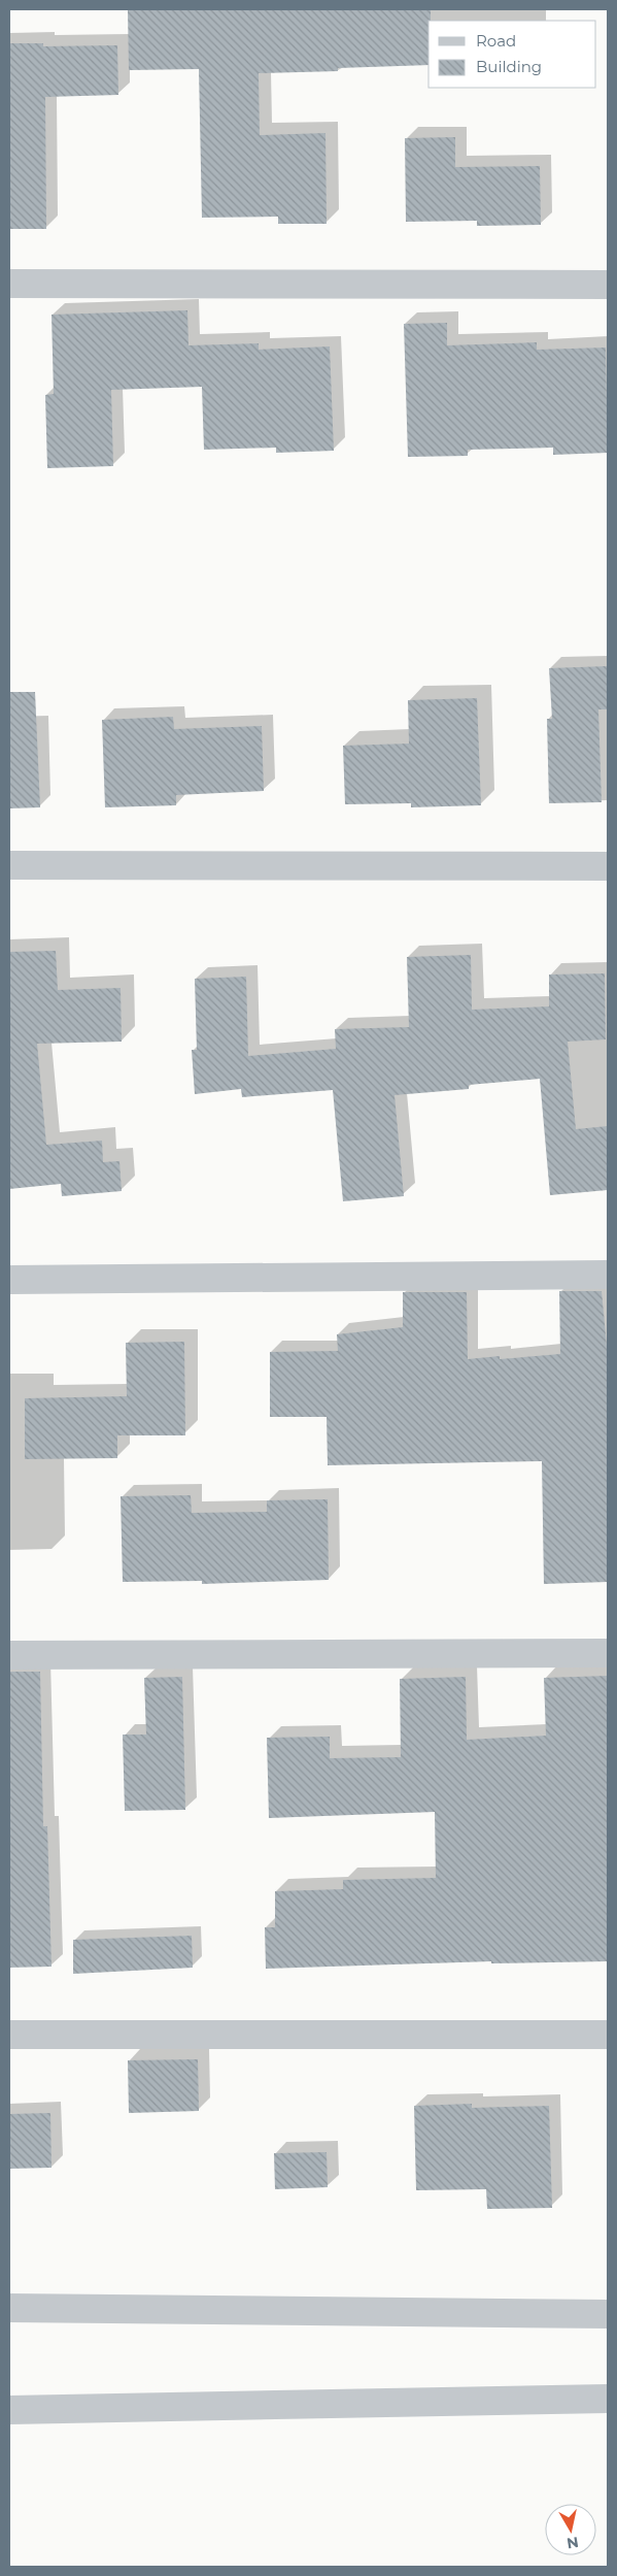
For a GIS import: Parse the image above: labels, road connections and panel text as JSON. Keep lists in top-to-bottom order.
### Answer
{
  "legend": ["Road", "Building"],
  "north": "bottom"
}
